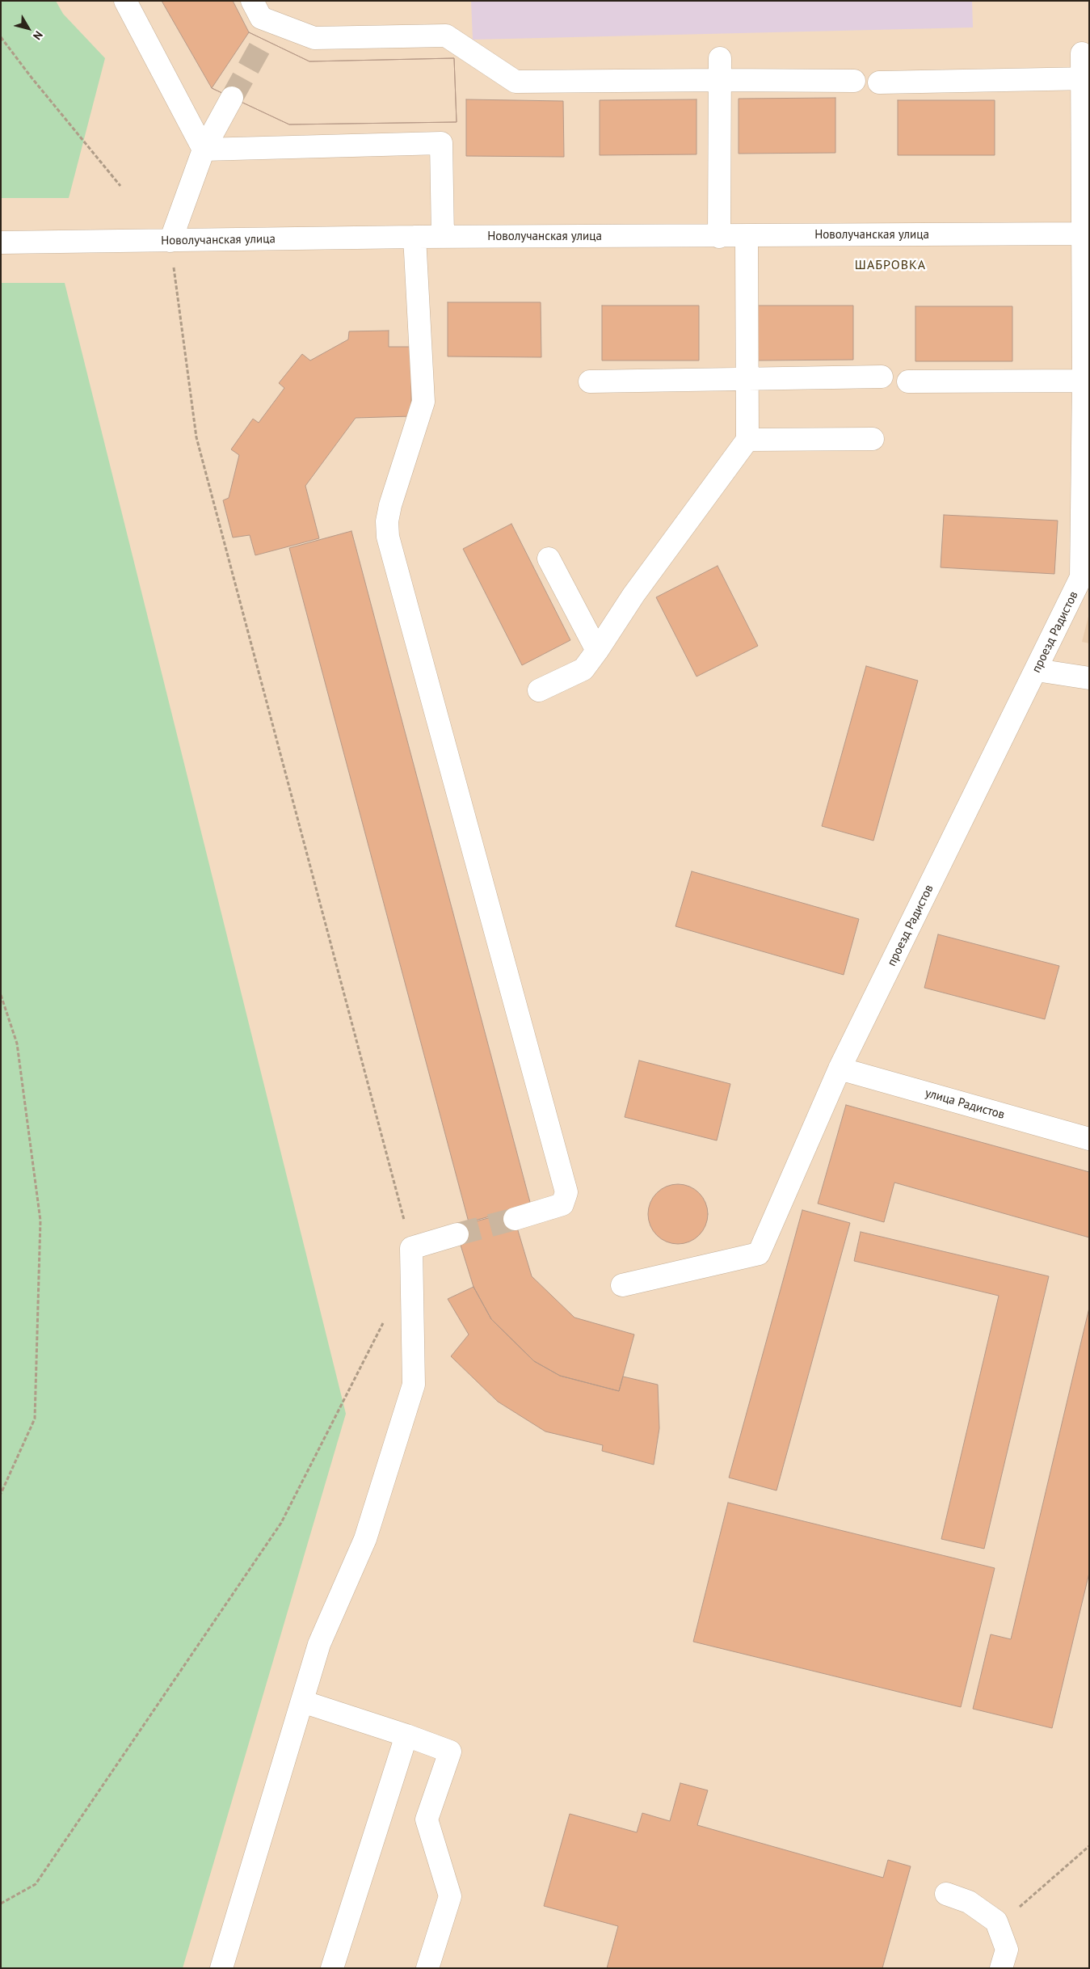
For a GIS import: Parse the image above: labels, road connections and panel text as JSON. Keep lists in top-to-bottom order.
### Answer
{
  "streets": {
    "street": ["Новолучанская улица", "проезд Радистов", "улица Радистов"]
  },
  "crossings": [
    ["Новолучанская улица", "проезд Радистов"],
    ["проезд Радистов", "улица Радистов"]
  ],
  "districts": ["ШАБРОВКА"],
  "north": "bottom right"
}
